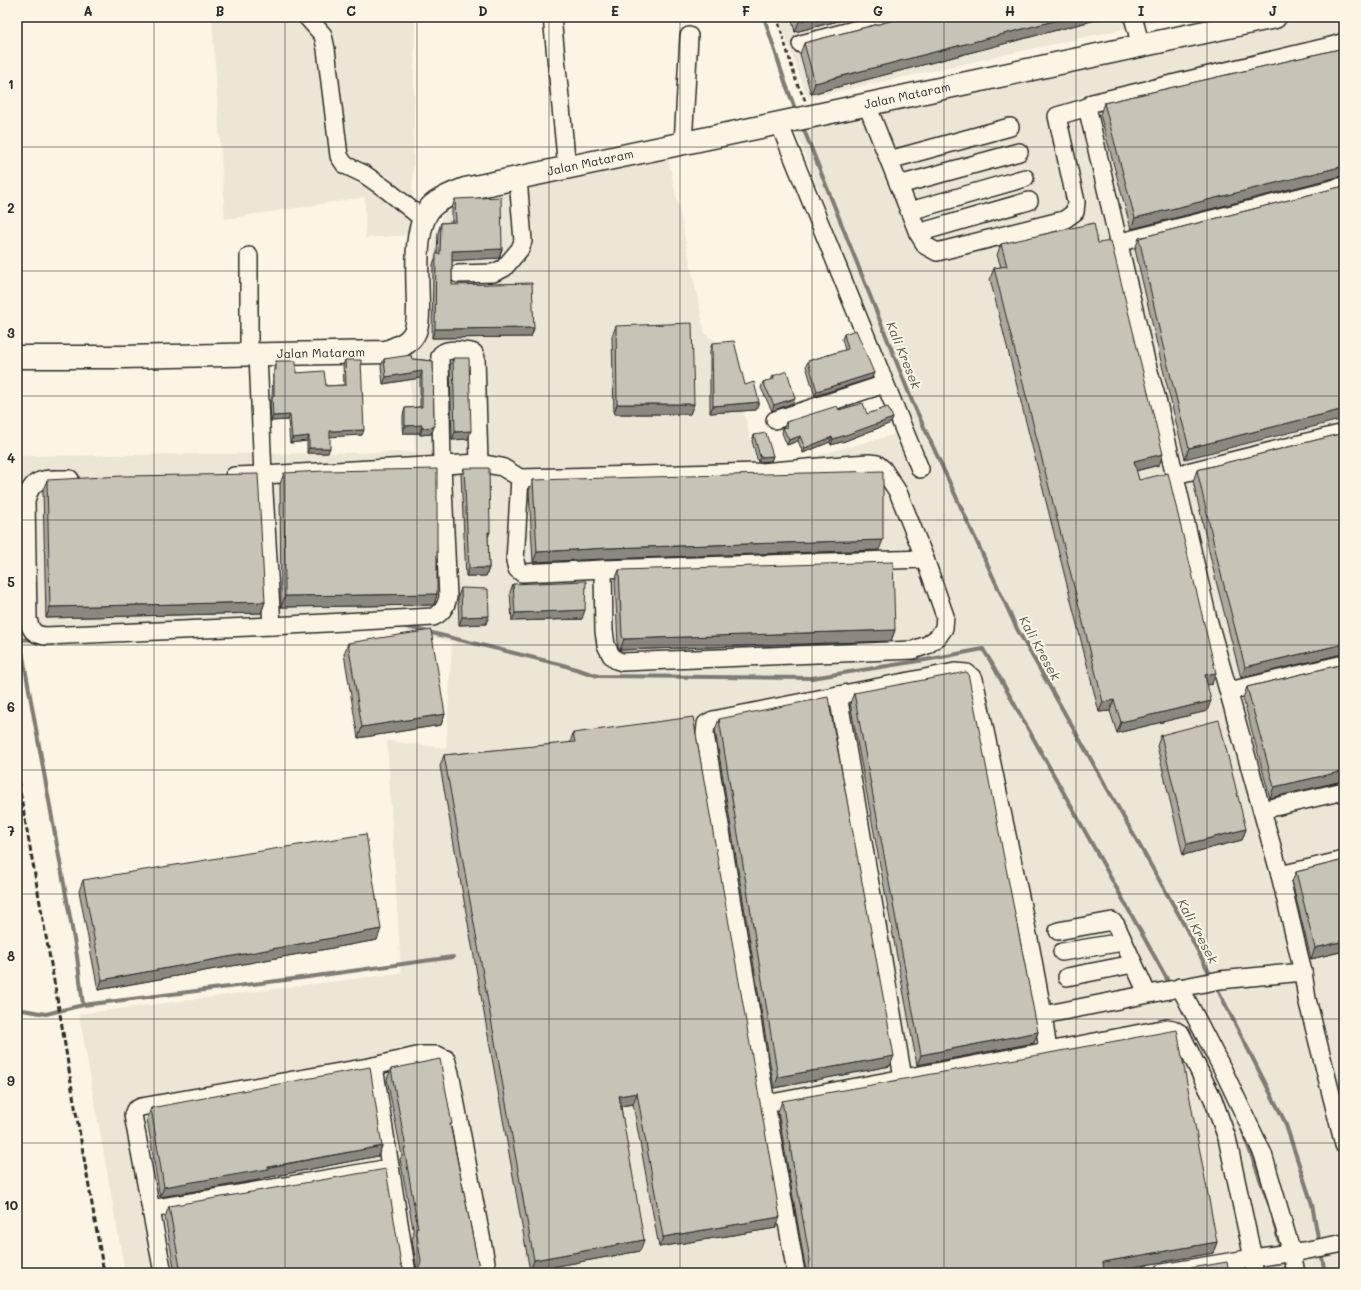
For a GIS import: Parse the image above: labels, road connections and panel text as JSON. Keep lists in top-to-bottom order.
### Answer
{
  "streets": {
    "main road": ["Jalan Mataram"]
  },
  "water": ["Kali Kresek"],
  "grid": {
    "columns": [
      "A",
      "B",
      "C",
      "D",
      "E",
      "F",
      "G",
      "H",
      "I",
      "J"
    ],
    "rows": [
      "1",
      "2",
      "3",
      "4",
      "5",
      "6",
      "7",
      "8",
      "9",
      "10"
    ]
  }
}
